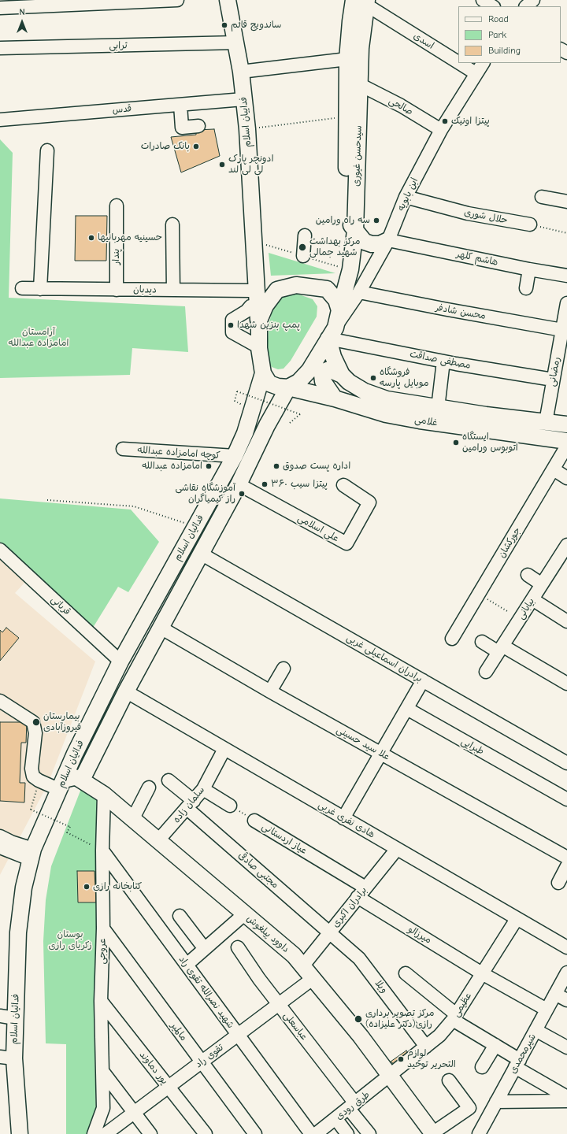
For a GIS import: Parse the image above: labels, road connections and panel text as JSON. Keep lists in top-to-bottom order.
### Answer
{
  "streets": {
    "main road": [
      "فداییان اسلام",
      "سیدحسن غیوری",
      "غلامی",
      "فدائیان اسلام",
      "داوود پیلغوش"
    ],
    "street": [
      "اسدی",
      "ترابی",
      "صالحی",
      "قدس",
      "ابن بابویه",
      "حلال شوری",
      "پندار",
      "هاشم کلهر",
      "دیدبان",
      "محسن شادفر",
      "مصطفی صداقت",
      "رمضانی",
      "کوچه امامزاده عبدالله",
      "علی اسلامی",
      "جورکشان",
      "قربانی",
      "بیابانی",
      "برادران اسماعیلی غربی",
      "علا سید حسینی",
      "طبرایی",
      "سلمان زاده",
      "هادی نفری غربی",
      "عیاز اردستانی",
      "مجتبی صادقی",
      "برادران اکبری",
      "میرزالو",
      "عروجی",
      "ویلا",
      "شهید نصرالله تقوی راد",
      "عظیمی",
      "عباسعلی",
      "مالمیر",
      "شیرمحمدی",
      "تقوی راد",
      "پور دماوند",
      "طرق رودی"
    ]
  },
  "crossings": [
    ["اسدی", "سیدحسن غیوری"],
    ["اسدی", "ابن بابویه"],
    ["ترابی", "فداییان اسلام"],
    ["صالحی", "سیدحسن غیوری"],
    ["صالحی", "ابن بابویه"],
    ["قدس", "فداییان اسلام"],
    ["فداییان اسلام", "سیدحسن غیوری"],
    ["فداییان اسلام", "ابن بابویه"],
    ["فداییان اسلام", "مصطفی صداقت"],
    ["فداییان اسلام", "غلامی"],
    ["فداییان اسلام", "فدائیان اسلام"],
    ["سیدحسن غیوری", "ابن بابویه"],
    ["سیدحسن غیوری", "مصطفی صداقت"],
    ["سیدحسن غیوری", "غلامی"],
    ["سیدحسن غیوری", "فدائیان اسلام"],
    ["ابن بابویه", "حلال شوری"],
    ["ابن بابویه", "هاشم کلهر"],
    ["ابن بابویه", "محسن شادفر"],
    ["ابن بابویه", "مصطفی صداقت"],
    ["ابن بابویه", "غلامی"],
    ["ابن بابویه", "فدائیان اسلام"],
    ["پندار", "دیدبان"],
    ["محسن شادفر", "رمضانی"],
    ["مصطفی صداقت", "رمضانی"],
    ["مصطفی صداقت", "غلامی"],
    ["مصطفی صداقت", "فدائیان اسلام"],
    ["رمضانی", "غلامی"],
    ["غلامی", "فدائیان اسلام"],
    ["کوچه امامزاده عبدالله", "فدائیان اسلام"],
    ["علی اسلامی", "فدائیان اسلام"],
    ["فدائیان اسلام", "قربانی"],
    ["فدائیان اسلام", "برادران اسماعیلی غربی"],
    ["فدائیان اسلام", "علا سید حسینی"],
    ["فدائیان اسلام", "هادی نفری غربی"],
    ["فدائیان اسلام", "داوود پیلغوش"],
    ["سلمان زاده", "هادی نفری غربی"],
    ["سلمان زاده", "مجتبی صادقی"],
    ["سلمان زاده", "داوود پیلغوش"],
    ["هادی نفری غربی", "برادران اکبری"],
    ["هادی نفری غربی", "عظیمی"],
    ["عیاز اردستانی", "برادران اکبری"],
    ["عیاز اردستانی", "میرزالو"],
    ["مجتبی صادقی", "برادران اکبری"],
    ["مجتبی صادقی", "ویلا"],
    ["برادران اکبری", "داوود پیلغوش"],
    ["برادران اکبری", "میرزالو"],
    ["برادران اکبری", "ویلا"],
    ["داوود پیلغوش", "عروجی"],
    ["داوود پیلغوش", "عظیمی"],
    ["داوود پیلغوش", "تقوی راد"],
    ["داوود پیلغوش", "طرق رودی"],
    ["میرزالو", "عظیمی"],
    ["میرزالو", "شیرمحمدی"],
    ["عروجی", "شهید نصرالله تقوی راد"],
    ["عروجی", "مالمیر"],
    ["عروجی", "پور دماوند"],
    ["ویلا", "عظیمی"],
    ["شهید نصرالله تقوی راد", "تقوی راد"],
    ["شهید نصرالله تقوی راد", "طرق رودی"],
    ["عظیمی", "طرق رودی"],
    ["عباسعلی", "تقوی راد"],
    ["عباسعلی", "طرق رودی"],
    ["مالمیر", "تقوی راد"],
    ["تقوی راد", "پور دماوند"]
  ],
  "parks": ["آرامستان امامزاده عبدالله", "بوستان زکریای رازی"],
  "places": [
    "ساندویچ قائم",
    "پیتزا اونیک",
    "بانک صادرات",
    "ادونچر پارک لی لی لند",
    "سه راه ورامین",
    "حسینیه مهربانیها",
    "مرکز بهداشت شهید جمالی",
    "پمپ بنزین شهدا",
    "فروشگاه موبایل پارسه",
    "ایستگاه اتوبوس ورامین",
    "امامزاده عبدالله",
    "اداره پست صدوق",
    "پیتزا سیب ۳۶۰",
    "آموزشگاه نقاشی راز کیمیاگران",
    "بیمارستان فیروزآبادی",
    "کتابخانه رازی",
    "مرکز تصویر برداری رازی(دکتر علیزاده)",
    "لوازم التحریر توحید"
  ],
  "legend": ["Road", "Park", "Building"],
  "north": "top"
}
